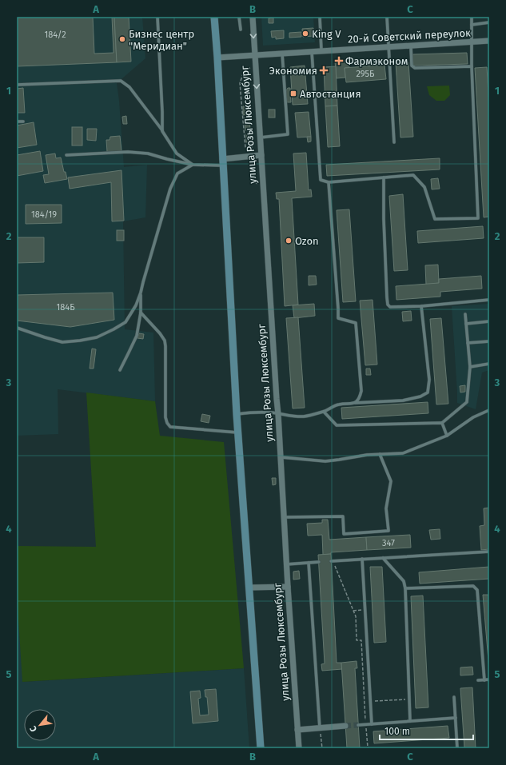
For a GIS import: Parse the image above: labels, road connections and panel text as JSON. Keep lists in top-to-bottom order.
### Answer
{
  "streets": {
    "street": ["20-й Советский переулок", "улица Розы Люксембург"]
  },
  "crossings": [
    ["20-й Советский переулок", "улица Розы Люксембург"]
  ],
  "places": {
    "other": ["King V", "Бизнес центр \"Меридиан\"", "Ozon"],
    "health": ["Фармэконом", "Экономия"],
    "transit": ["Автостанция"]
  },
  "house_numbers": [
    "184/2",
    "295Б",
    "184/19",
    "184Б",
    "347"
  ],
  "scale_bar": "100 m",
  "north": "bottom left",
  "grid": {
    "columns": ["A", "B", "C"],
    "rows": [
      "1",
      "2",
      "3",
      "4",
      "5"
    ]
  }
}
